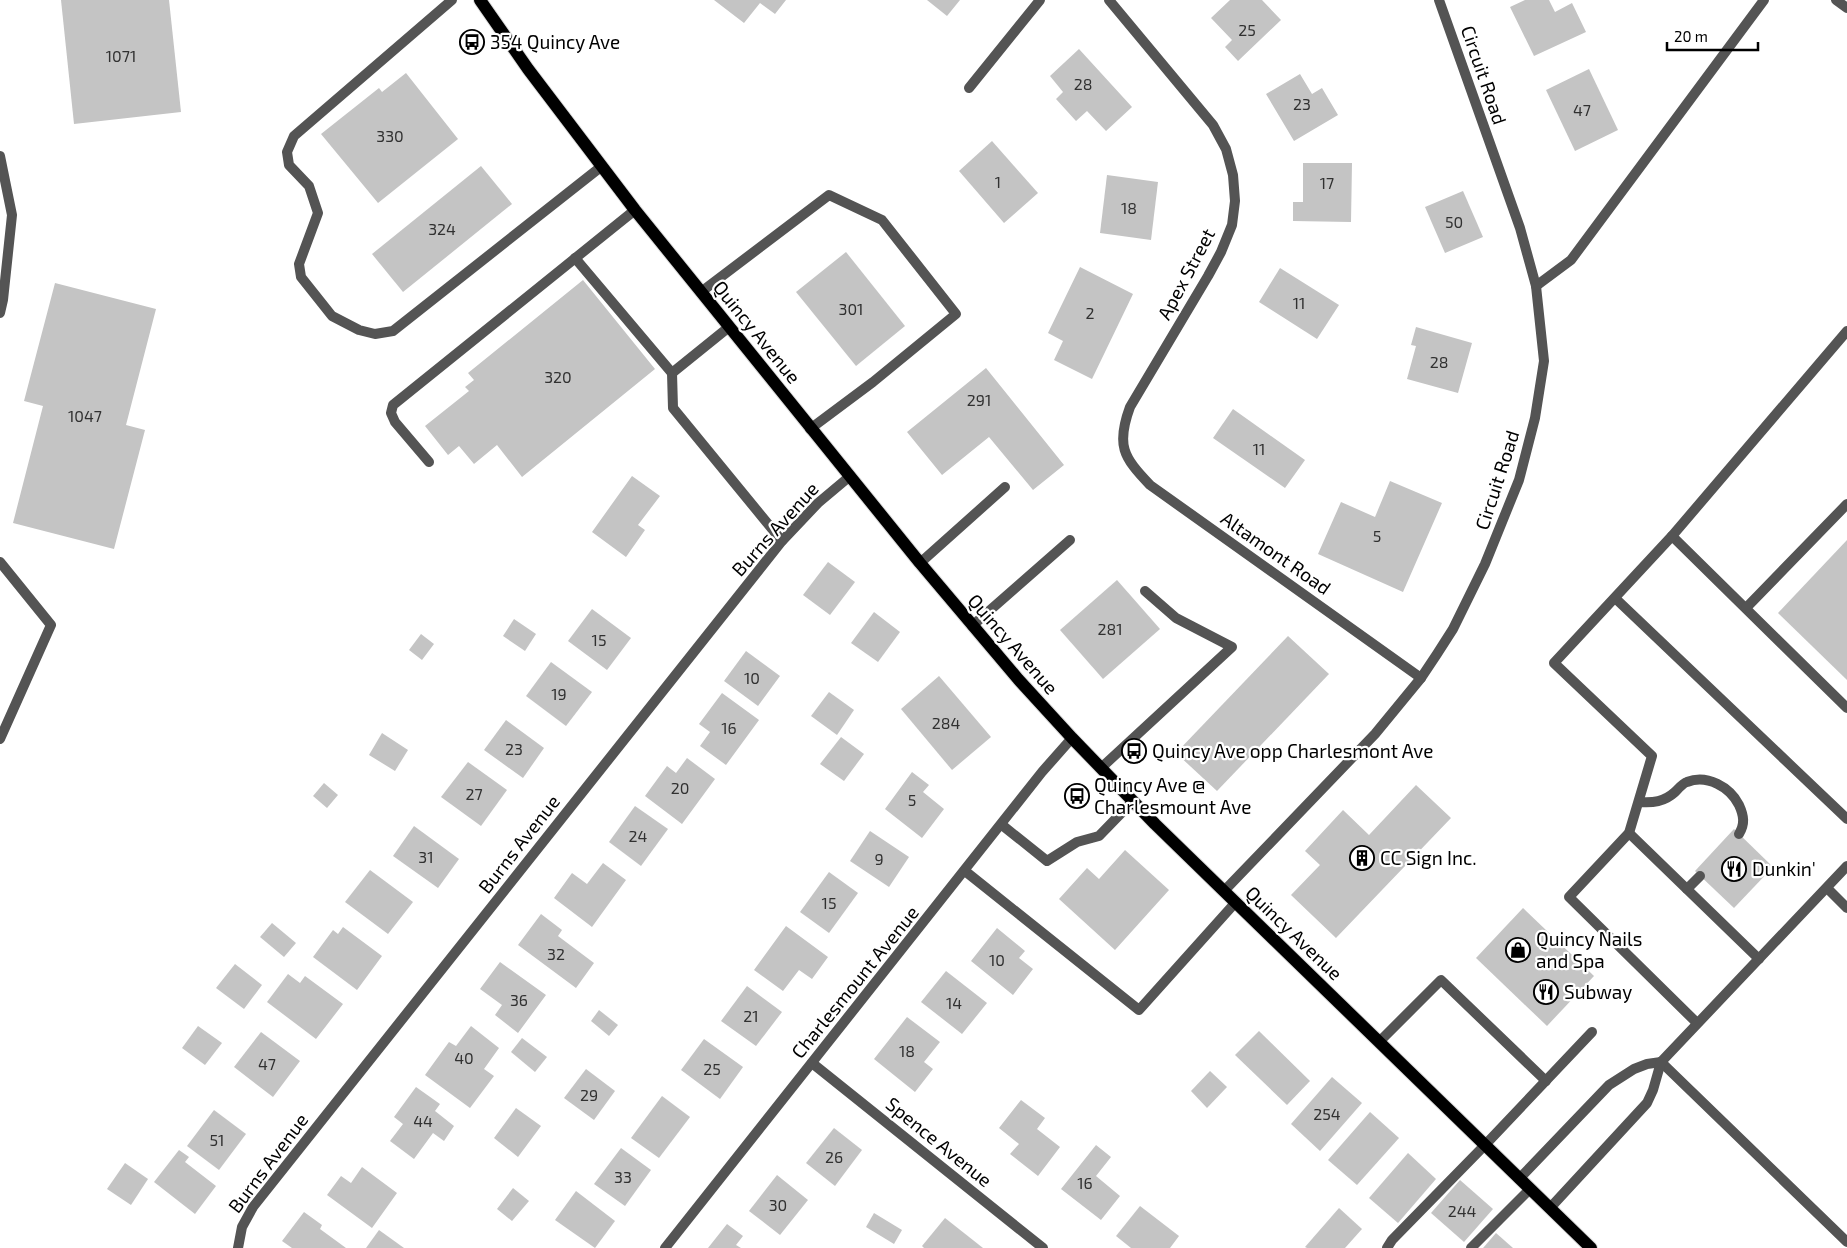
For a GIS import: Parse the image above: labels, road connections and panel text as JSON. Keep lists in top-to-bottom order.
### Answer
{
  "streets": {
    "main road": ["Quincy Avenue"],
    "street": [
      "Circuit Road",
      "Apex Street",
      "Burns Avenue",
      "Altamont Road",
      "Charlesmount Avenue",
      "Spence Avenue"
    ]
  },
  "crossings": [
    ["Circuit Road", "Quincy Avenue"],
    ["Circuit Road", "Altamont Road"],
    ["Apex Street", "Altamont Road"],
    ["Quincy Avenue", "Burns Avenue"],
    ["Quincy Avenue", "Charlesmount Avenue"],
    ["Charlesmount Avenue", "Spence Avenue"]
  ],
  "places": {
    "bus stop": ["354 Quincy Ave", "Quincy Ave opp Charlesmont Ave", "Quincy Ave @ Charlesmount Ave"],
    "building": ["CC Sign Inc."],
    "restaurant": ["Dunkin'", "Subway"],
    "shop": ["Quincy Nails and Spa"]
  },
  "house_numbers": [
    "25",
    "1071",
    "28",
    "23",
    "47",
    "330",
    "1",
    "17",
    "18",
    "50",
    "324",
    "11",
    "301",
    "2",
    "28",
    "320",
    "291",
    "1047",
    "11",
    "5",
    "281",
    "15",
    "10",
    "19",
    "284",
    "16",
    "23",
    "20",
    "27",
    "5",
    "24",
    "31",
    "9",
    "15",
    "32",
    "10",
    "36",
    "14",
    "21",
    "18",
    "40",
    "47",
    "25",
    "29",
    "254",
    "44",
    "51",
    "26",
    "33",
    "16",
    "30",
    "244"
  ],
  "scale_bar": "20 m"
}
